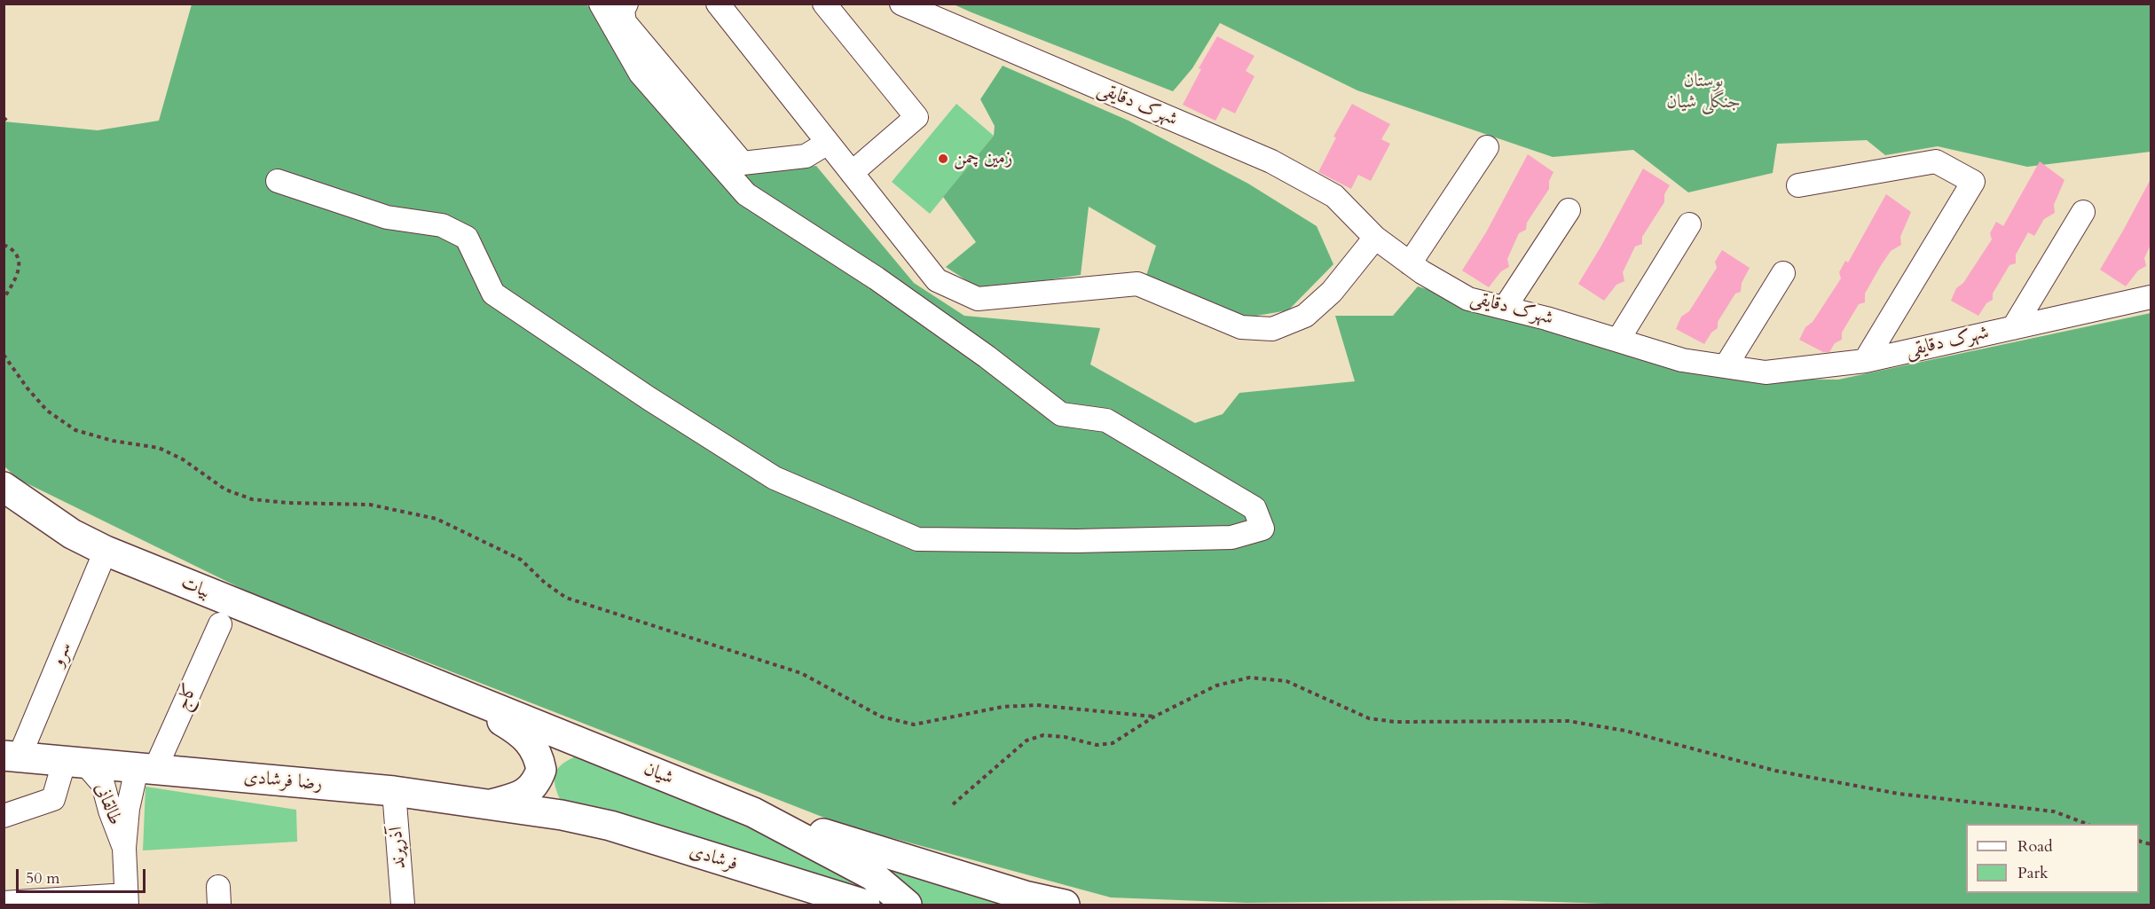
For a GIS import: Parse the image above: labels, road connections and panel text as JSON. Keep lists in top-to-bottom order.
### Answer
{
  "streets": {
    "main road": [
      "بیات",
      "شیان",
      "رضا فرشادی",
      "فرشادی"
    ],
    "street": [
      "شهرک دقایقی",
      "سرو",
      "کاج",
      "طالقانی",
      "آذرپرند"
    ]
  },
  "crossings": [
    ["بیات", "سرو"],
    ["بیات", "شیان"],
    ["سرو", "رضا فرشادی"],
    ["کاج", "رضا فرشادی"],
    ["کاج", "طالقانی"],
    ["رضا فرشادی", "طالقانی"],
    ["رضا فرشادی", "آذرپرند"],
    ["رضا فرشادی", "فرشادی"]
  ],
  "parks": ["بوستان جنگلی شیان"],
  "places": ["زمین چمن"],
  "legend": ["Road", "Park"],
  "scale_bar": "50 m"
}
